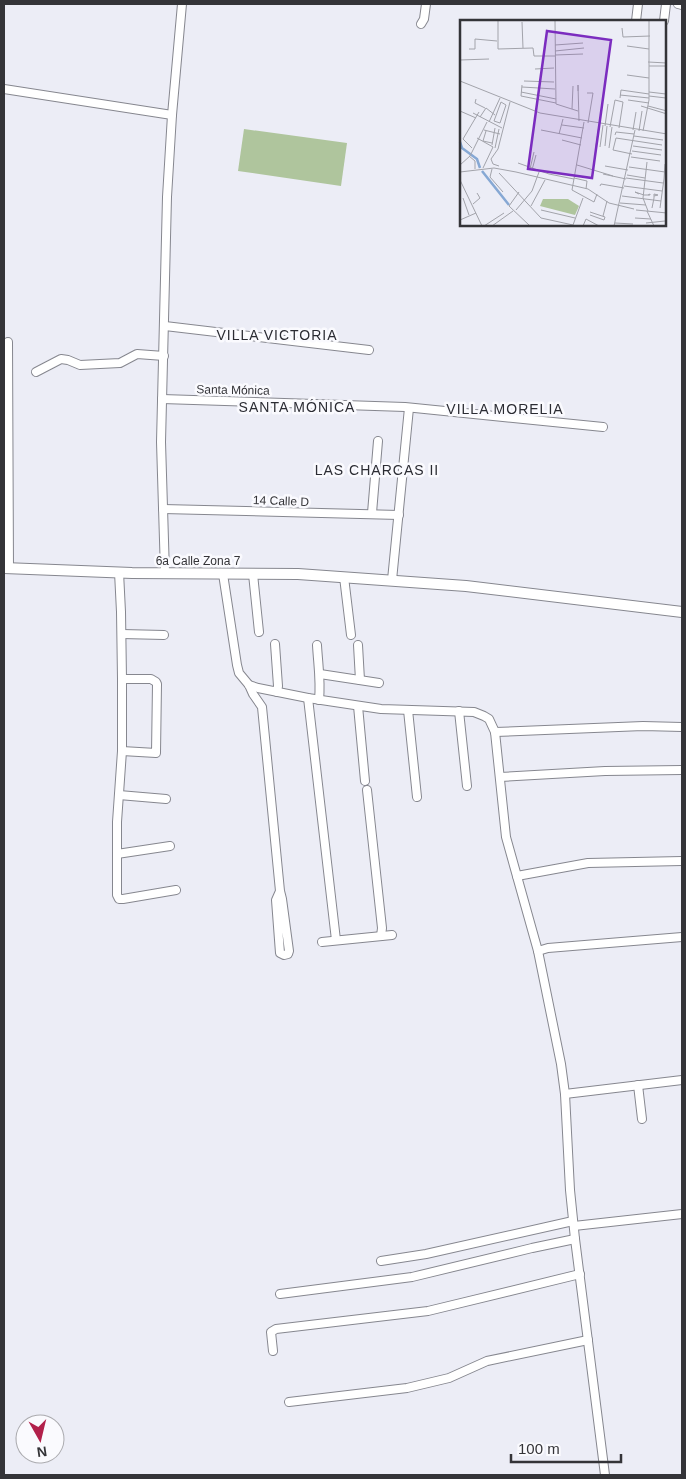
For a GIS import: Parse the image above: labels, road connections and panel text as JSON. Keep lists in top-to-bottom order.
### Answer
{
  "streets": {
    "street": ["Santa Mónica", "14 Calle D", "6a Calle Zona 7"]
  },
  "districts": [
    "VILLA VICTORIA",
    "SANTA MÓNICA",
    "VILLA MORELIA",
    "LAS CHARCAS II"
  ],
  "scale_bar": "100 m",
  "north": "bottom"
}
